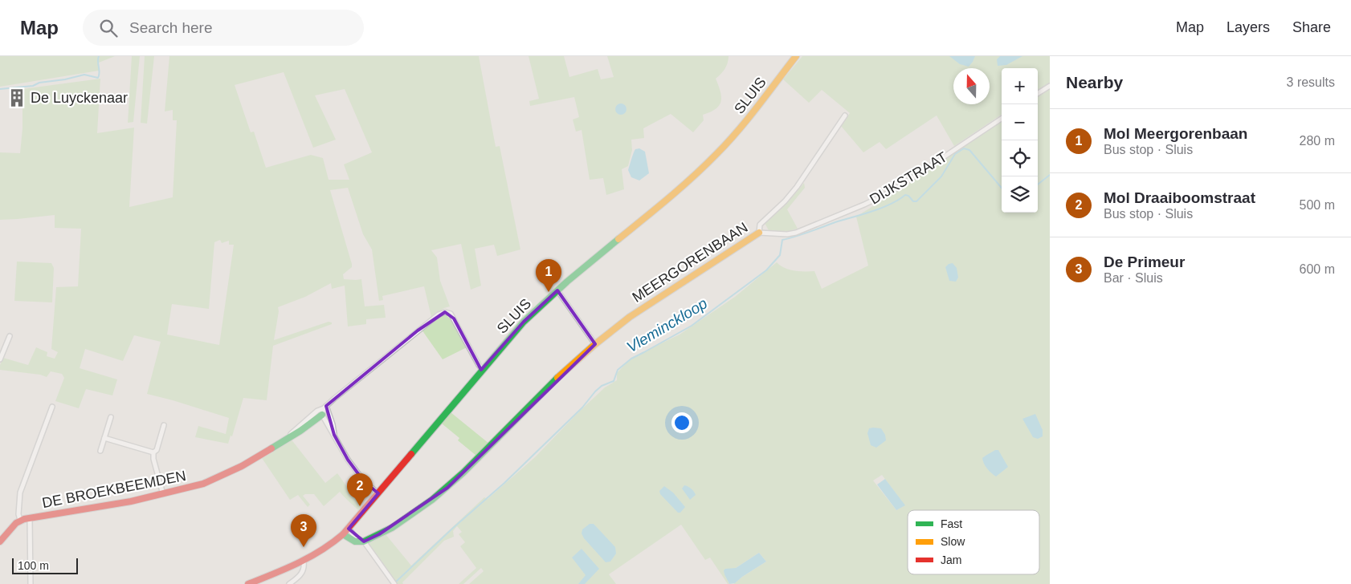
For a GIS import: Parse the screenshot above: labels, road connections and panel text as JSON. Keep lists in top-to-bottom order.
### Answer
{
  "streets": {
    "street": [
      "SLUIS",
      "DIJKSTRAAT",
      "MEERGORENBAAN",
      "DE BROEKBEEMDEN"
    ]
  },
  "crossings": [
    ["DIJKSTRAAT", "MEERGORENBAAN"]
  ],
  "water": ["Vleminckloop"],
  "places": {
    "building": ["De Luyckenaar"]
  },
  "legend": ["Fast", "Slow", "Jam"],
  "scale_bar": "100 m",
  "north": "top",
  "page": {
    "header": "Map",
    "search": "Search here",
    "nav": ["Map", "Layers", "Share"],
    "heading": ["Nearby", "3 results"],
    "map_buttons": ["+", "−"],
    "list": [
      {
        "mark": "1",
        "name": "Mol Meergorenbaan",
        "note": "Bus stop · Sluis",
        "value": "280 m"
      },
      {
        "mark": "2",
        "name": "Mol Draaiboomstraat",
        "note": "Bus stop · Sluis",
        "value": "500 m"
      },
      {
        "mark": "3",
        "name": "De Primeur",
        "note": "Bar · Sluis",
        "value": "600 m"
      }
    ],
    "pins": ["1", "2", "3"],
    "scale": "100 m"
  }
}
